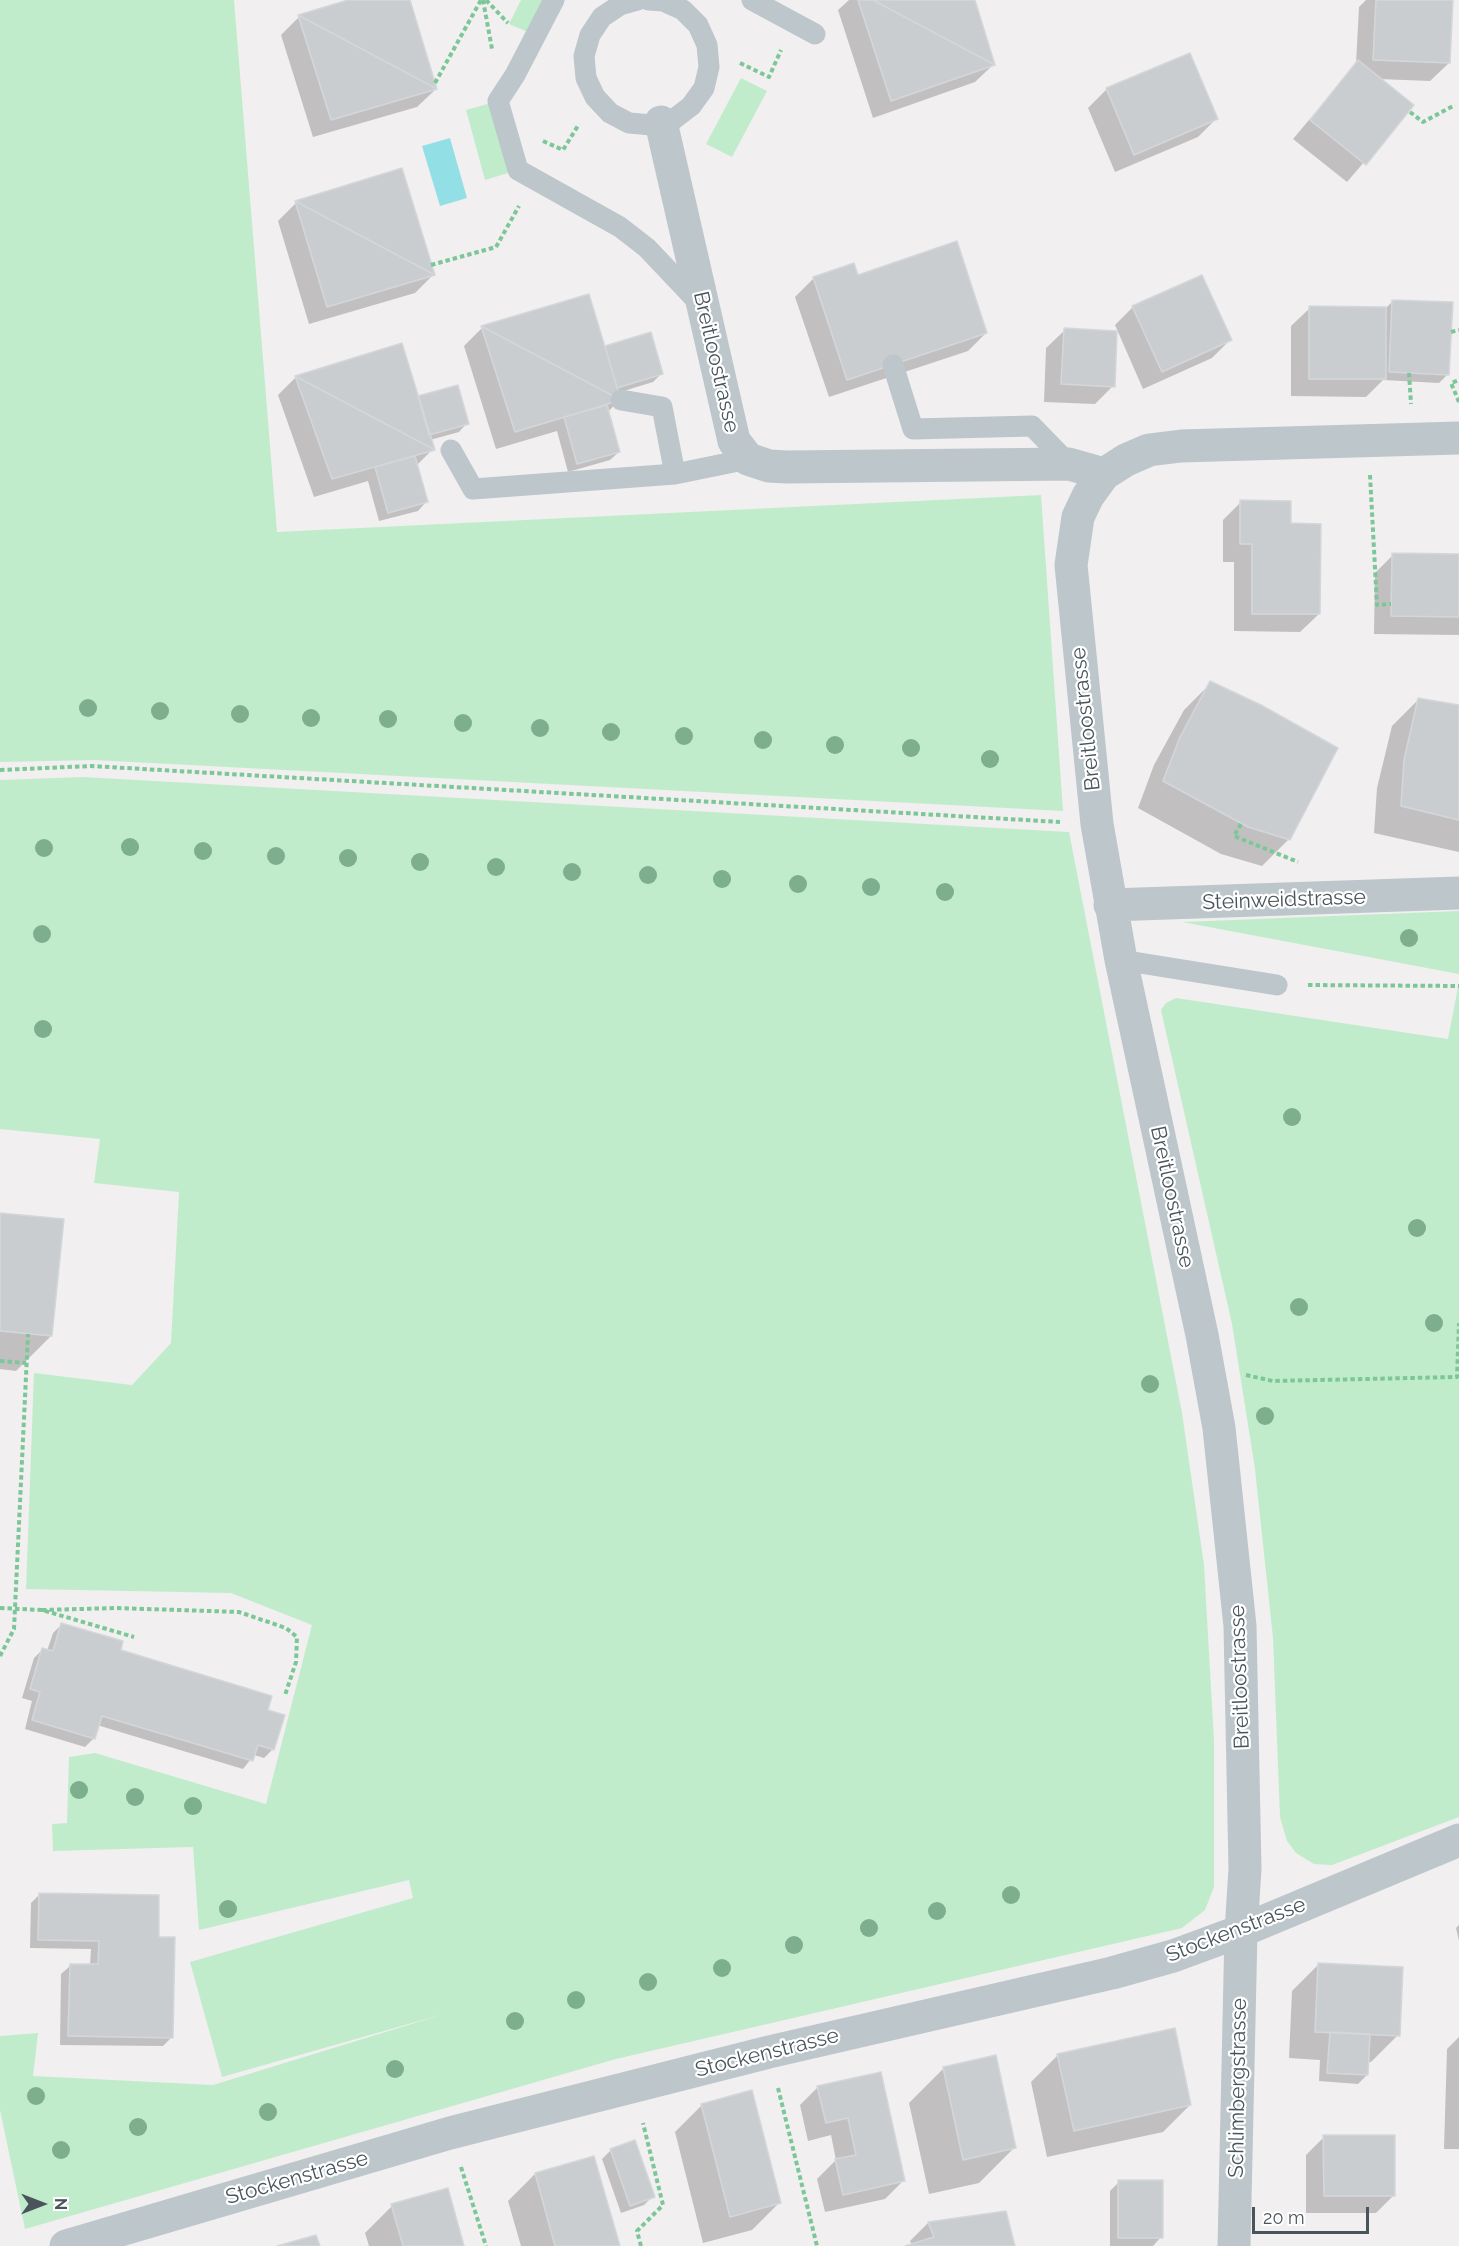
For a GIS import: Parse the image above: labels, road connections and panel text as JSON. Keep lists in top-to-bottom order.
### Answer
{
  "streets": {
    "street": [
      "Breitloostrasse",
      "Steinweidstrasse",
      "Stockenstrasse",
      "Schlimbergstrasse"
    ]
  },
  "crossings": [
    ["Breitloostrasse", "Steinweidstrasse"],
    ["Breitloostrasse", "Stockenstrasse"],
    ["Breitloostrasse", "Schlimbergstrasse"],
    ["Stockenstrasse", "Schlimbergstrasse"]
  ],
  "scale_bar": "20 m",
  "north": "right"
}
